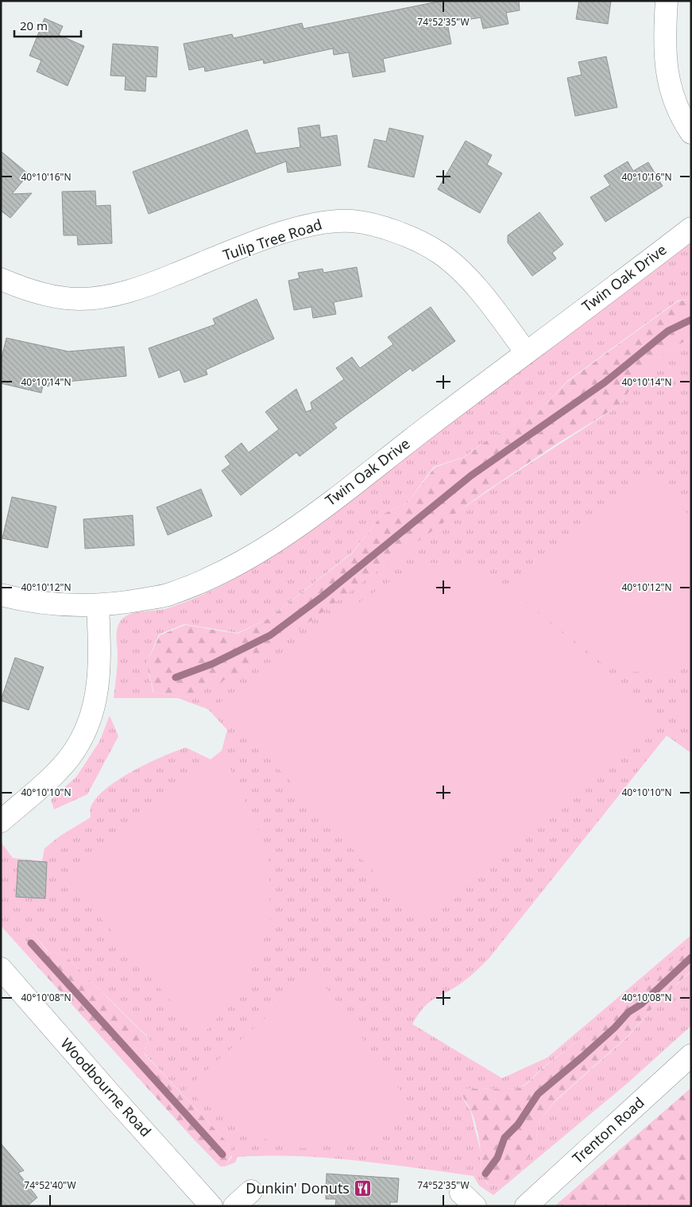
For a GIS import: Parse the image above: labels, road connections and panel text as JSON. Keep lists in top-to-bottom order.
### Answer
{
  "streets": {
    "street": [
      "Tulip Tree Road",
      "Twin Oak Drive",
      "Woodbourne Road",
      "Trenton Road"
    ]
  },
  "crossings": [
    ["Tulip Tree Road", "Twin Oak Drive"]
  ],
  "places": {
    "restaurant": ["Dunkin' Donuts"]
  },
  "scale_bar": "20 m",
  "coordinates": [
    "74°52'35\"W",
    "40°10'16\"N",
    "40°10'14\"N",
    "40°10'12\"N",
    "40°10'10\"N",
    "40°10'08\"N",
    "74°52'40\"W"
  ]
}
